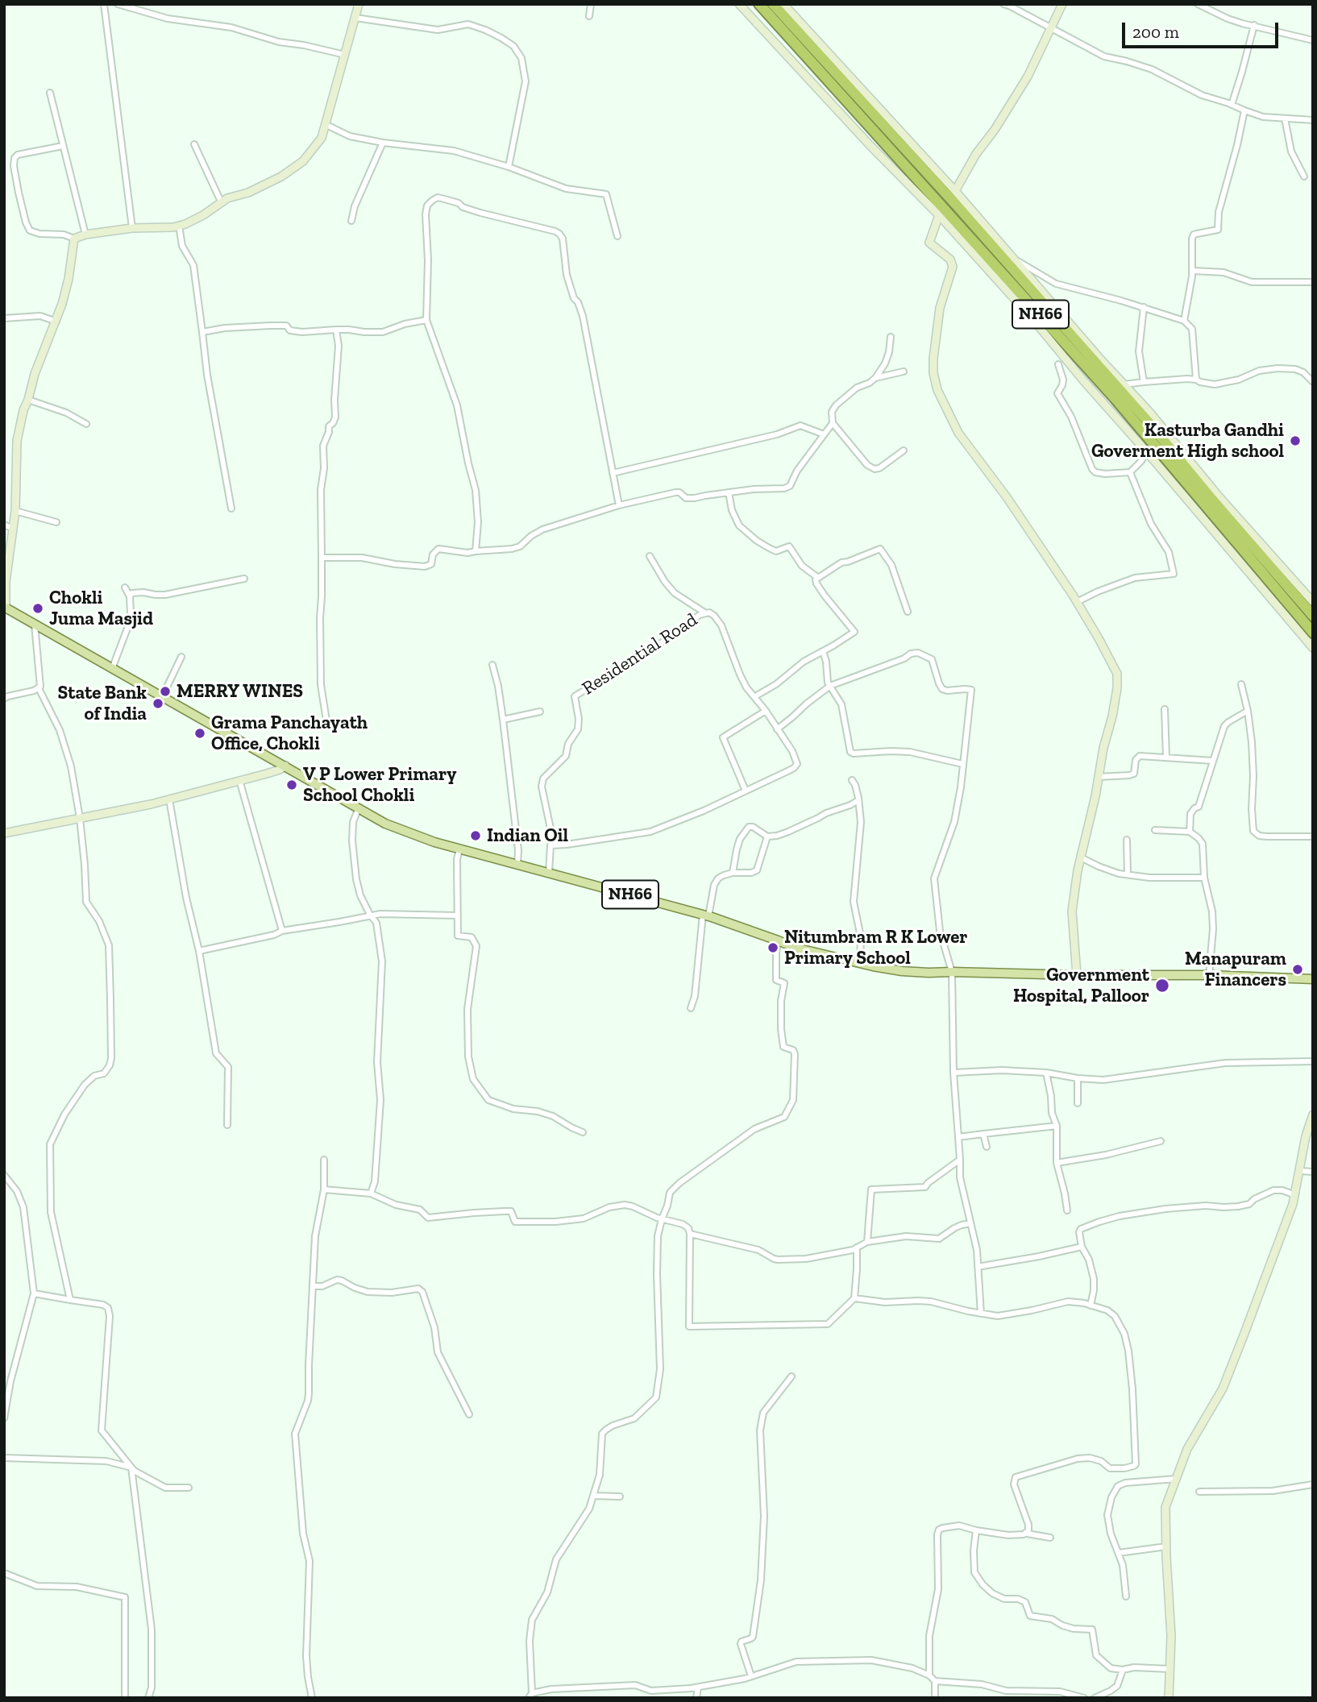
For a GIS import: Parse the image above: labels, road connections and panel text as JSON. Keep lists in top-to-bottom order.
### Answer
{
  "streets": {
    "highway": ["NH66"],
    "street": ["Residential Road"]
  },
  "places": [
    "Kasturba Gandhi Goverment High school",
    "Chokli Juma Masjid",
    "MERRY WINES",
    "State Bank of India",
    "Grama Panchayath Office, Chokli",
    "V P Lower Primary School Chokli",
    "Indian Oil",
    "Nitumbram R K Lower Primary School",
    "Manapuram Financers",
    "Government Hospital, Palloor"
  ],
  "scale_bar": "200 m"
}
